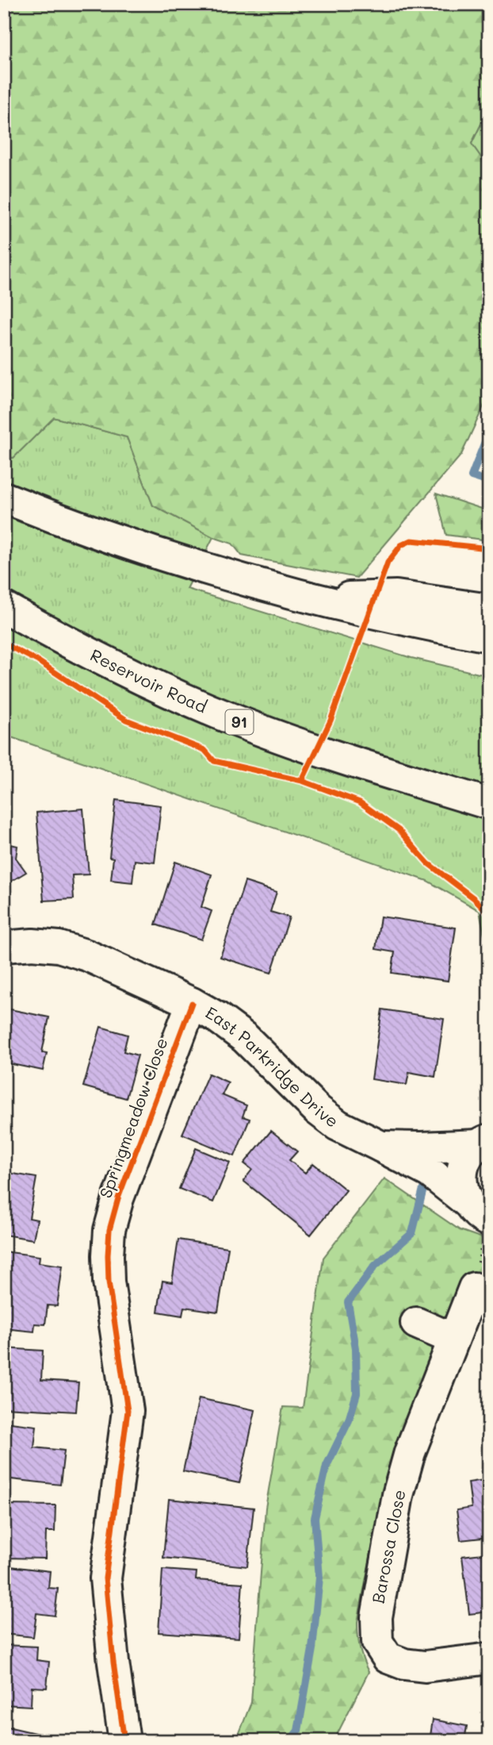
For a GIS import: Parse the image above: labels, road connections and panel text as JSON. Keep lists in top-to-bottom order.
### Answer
{
  "streets": {
    "street": [
      "Reservoir Road",
      "91",
      "East Parkridge Drive",
      "Springmeadow Close",
      "Barossa Close"
    ]
  },
  "crossings": [
    ["East Parkridge Drive", "Springmeadow Close"]
  ]
}
